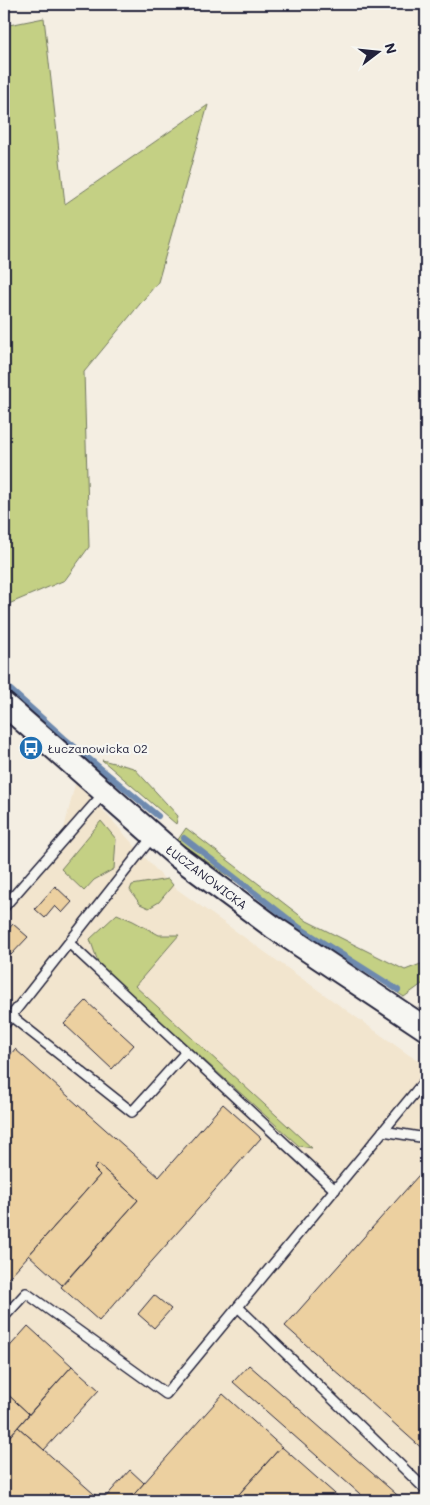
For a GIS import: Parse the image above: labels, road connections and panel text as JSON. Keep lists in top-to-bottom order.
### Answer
{
  "streets": {
    "street": ["ŁUCZANOWICKA"]
  },
  "places": {
    "bus stop": ["Łuczanowicka 02"]
  },
  "north": "right"
}
